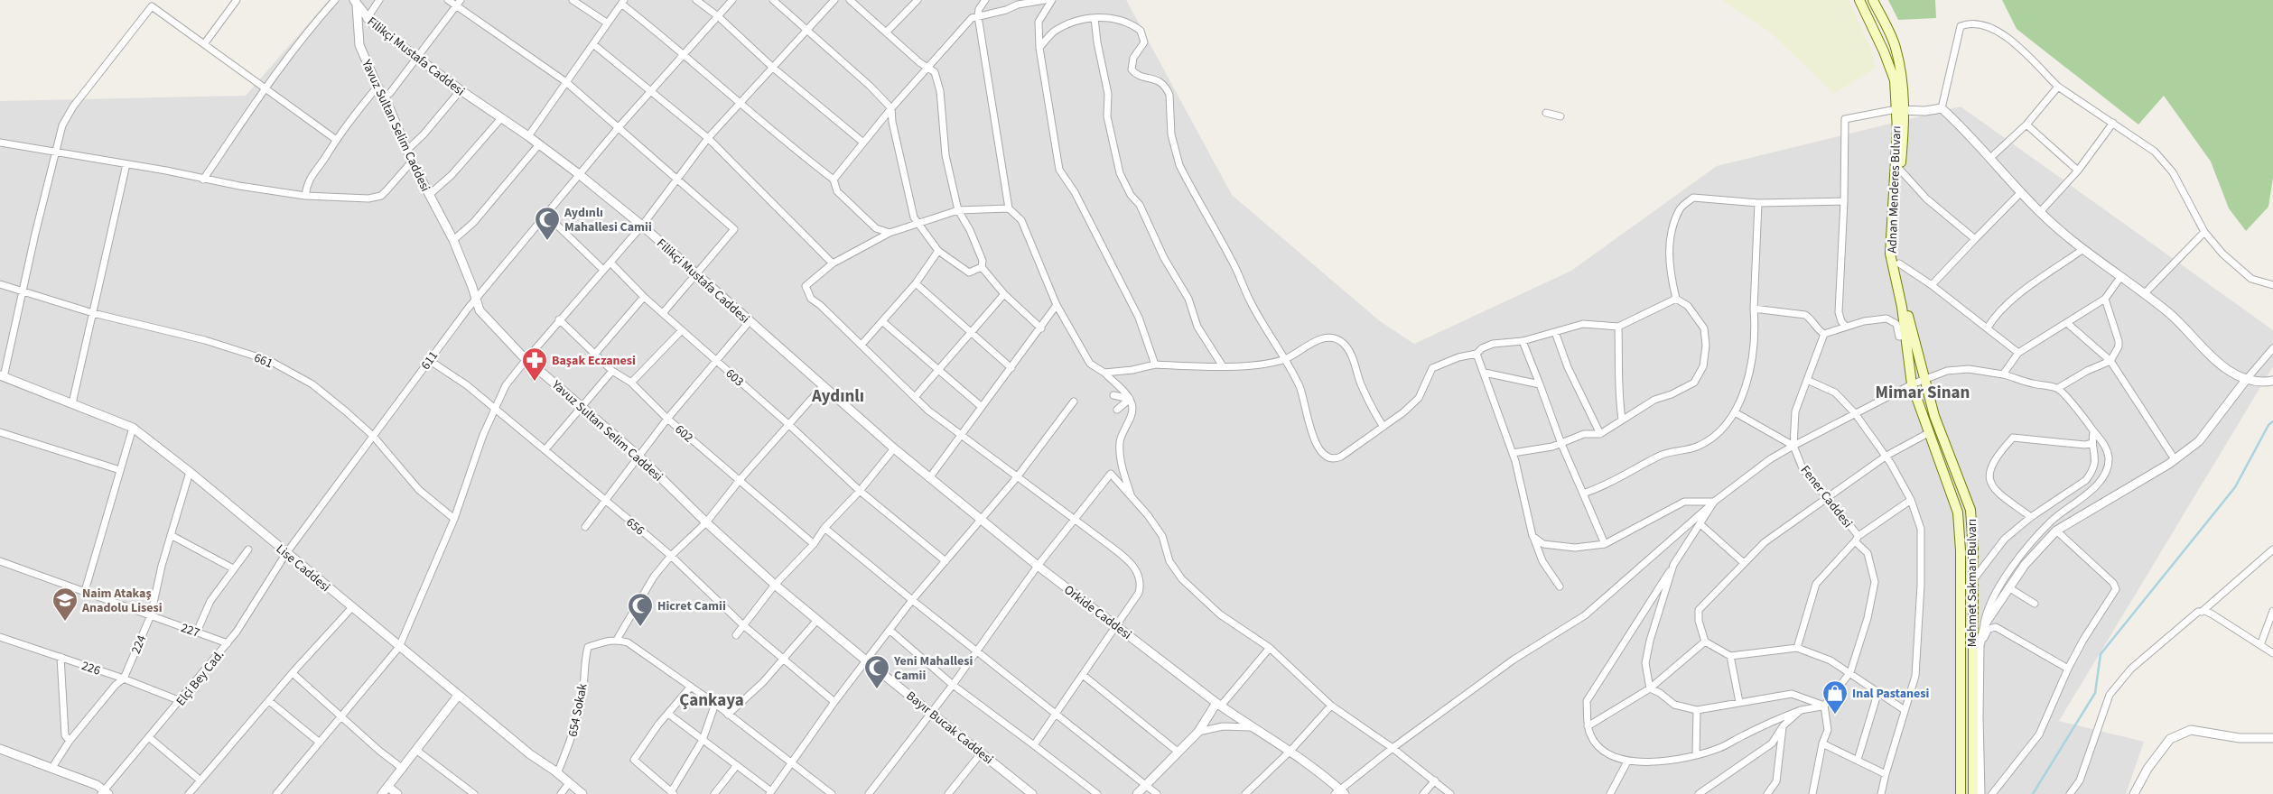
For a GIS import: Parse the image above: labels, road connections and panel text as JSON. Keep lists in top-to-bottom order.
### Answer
{
  "streets": {
    "main road": ["Adnan Menderes Bulvarı", "Mehmet Sakman Bulvarı"],
    "street": [
      "Filikçi Mustafa Caddesi",
      "Yavuz Sultan Selim Caddesi",
      "661",
      "611",
      "603",
      "602",
      "Fener Caddesi",
      "656",
      "Lise Caddesi",
      "Orkide Caddesi",
      "227",
      "224",
      "226",
      "Elçi Bey Cad.",
      "654 Sokak",
      "Bayır Bucak Caddesi"
    ]
  },
  "crossings": [
    ["Filikçi Mustafa Caddesi", "Yavuz Sultan Selim Caddesi"],
    ["Filikçi Mustafa Caddesi", "611"],
    ["Filikçi Mustafa Caddesi", "Orkide Caddesi"],
    ["Yavuz Sultan Selim Caddesi", "611"],
    ["Yavuz Sultan Selim Caddesi", "Bayır Bucak Caddesi"],
    ["Adnan Menderes Bulvarı", "Mehmet Sakman Bulvarı"],
    ["661", "611"],
    ["611", "656"],
    ["611", "Lise Caddesi"],
    ["611", "Elçi Bey Cad."],
    ["Lise Caddesi", "224"],
    ["Lise Caddesi", "Elçi Bey Cad."],
    ["Lise Caddesi", "654 Sokak"],
    ["227", "224"],
    ["227", "Elçi Bey Cad."],
    ["224", "226"],
    ["226", "Elçi Bey Cad."]
  ],
  "districts": ["Mimar Sinan", "Aydınlı", "Çankaya"],
  "places": {
    "mosque": ["Aydınlı Mahallesi Camii", "Hicret Camii", "Yeni Mahallesi Camii"],
    "pharmacy": ["Başak Eczanesi"],
    "school or university": ["Naim Atakaş Anadolu Lisesi"],
    "shop": ["Inal Pastanesi"]
  }
}
